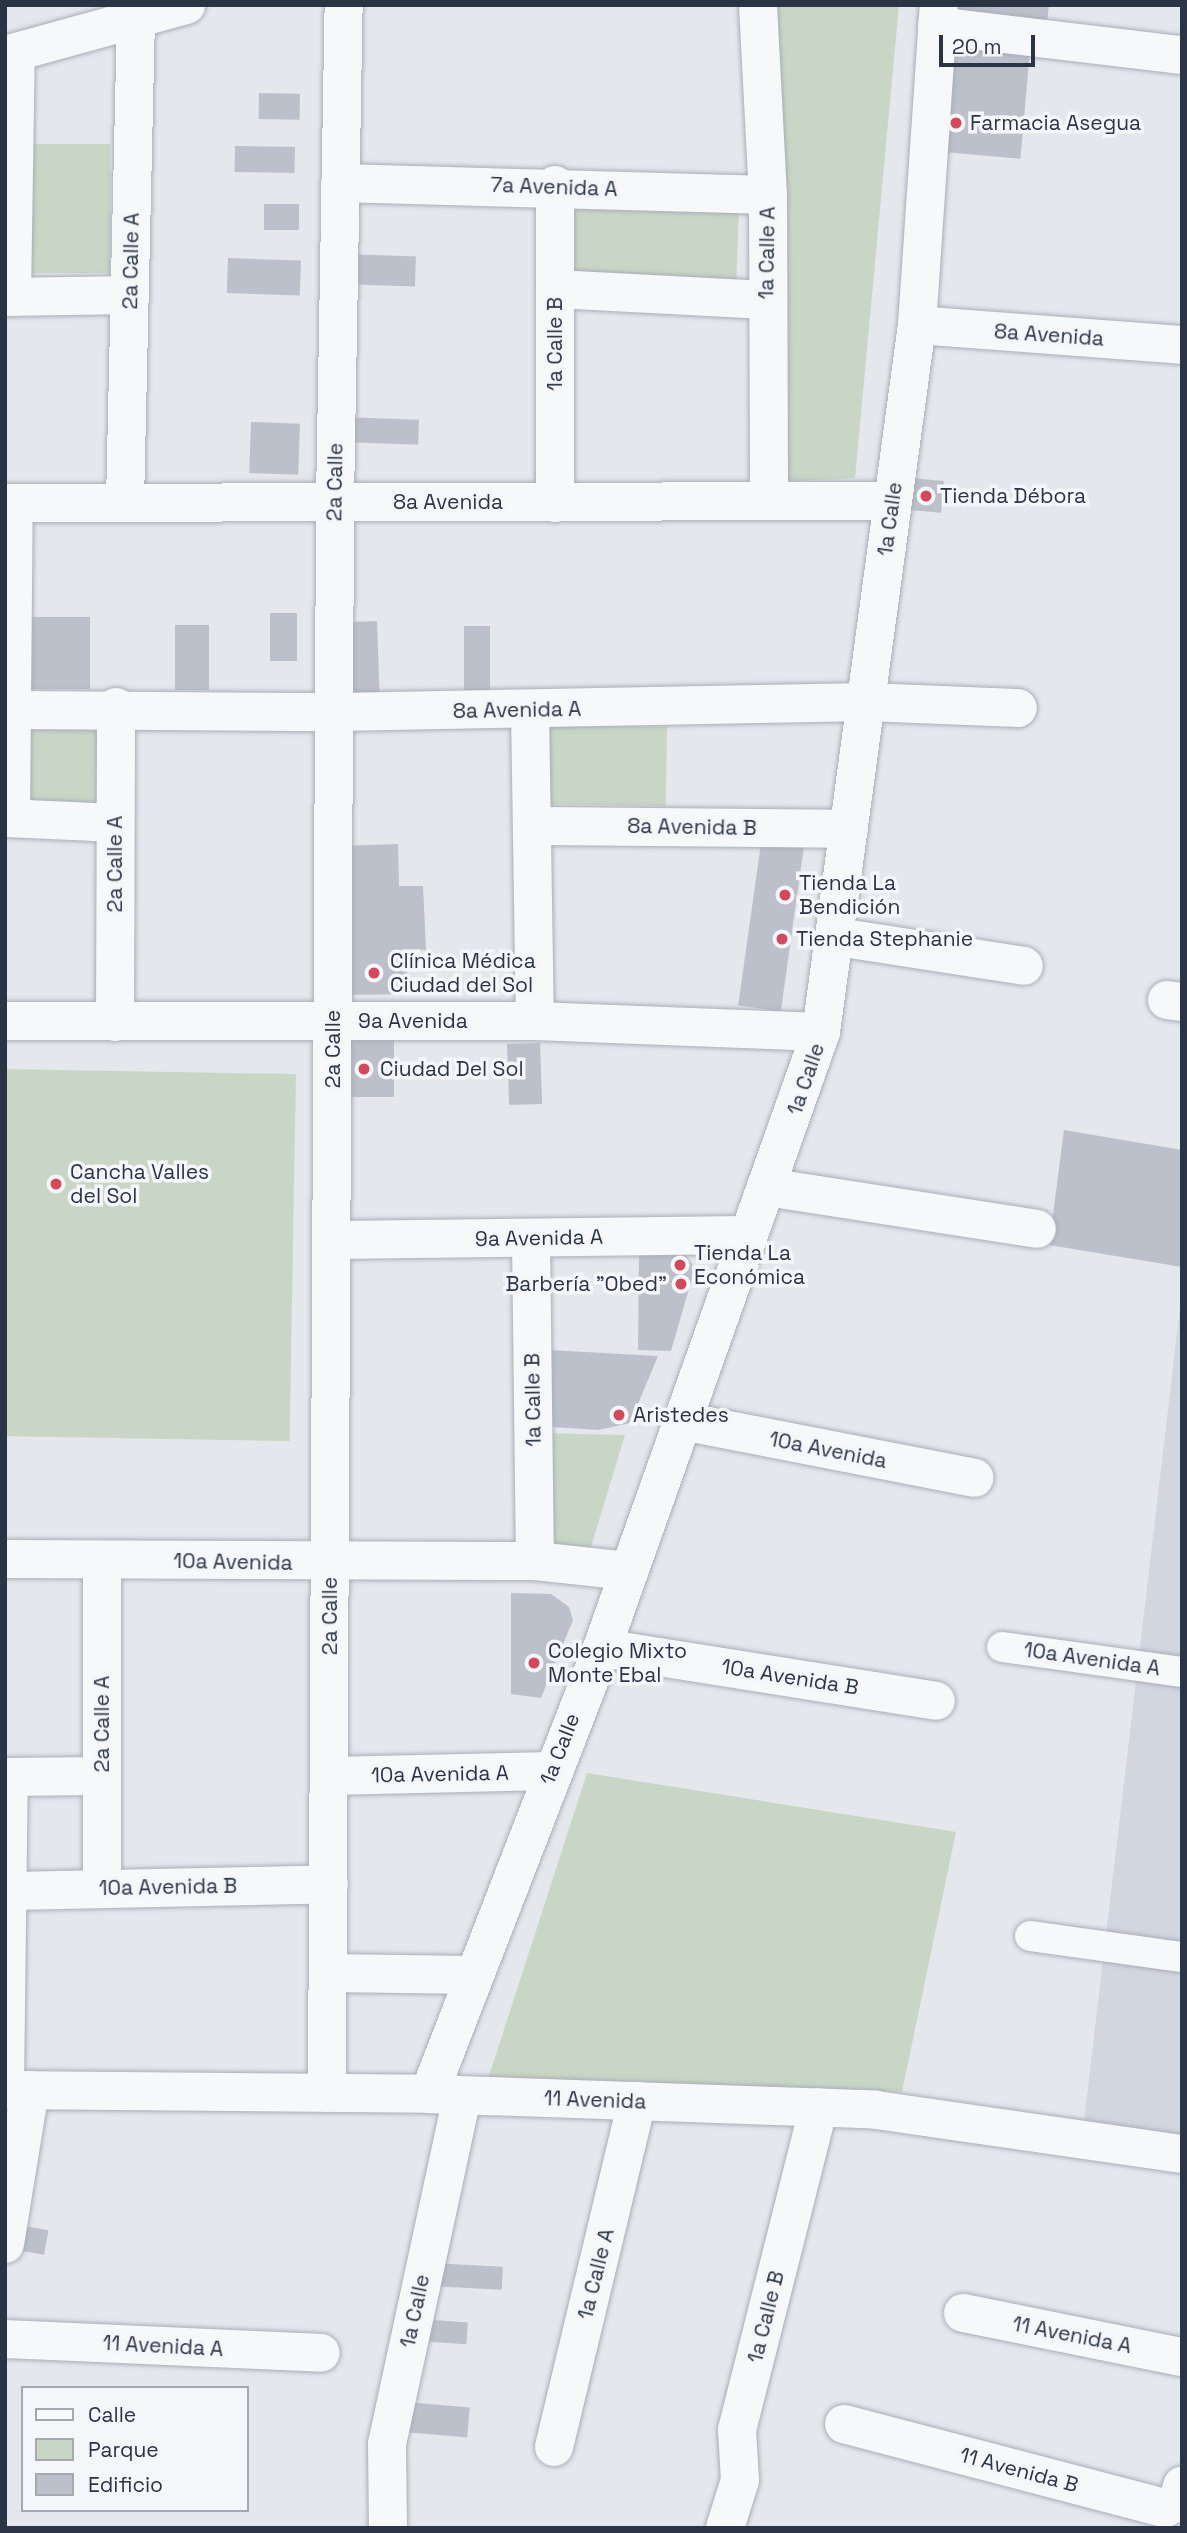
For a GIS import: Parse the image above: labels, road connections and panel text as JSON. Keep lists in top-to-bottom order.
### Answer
{
  "streets": {
    "street": [
      "7a Avenida A",
      "1a Calle A",
      "2a Calle A",
      "8a Avenida",
      "1a Calle B",
      "2a Calle",
      "1a Calle",
      "8a Avenida A",
      "8a Avenida B",
      "9a Avenida",
      "9a Avenida A",
      "10a Avenida",
      "10a Avenida A",
      "10a Avenida B",
      "11 Avenida",
      "11 Avenida A",
      "11 Avenida B"
    ]
  },
  "crossings": [
    ["7a Avenida A", "1a Calle A"],
    ["7a Avenida A", "1a Calle B"],
    ["7a Avenida A", "2a Calle"],
    ["1a Calle A", "8a Avenida"],
    ["1a Calle A", "11 Avenida"],
    ["2a Calle A", "8a Avenida"],
    ["2a Calle A", "8a Avenida A"],
    ["2a Calle A", "9a Avenida"],
    ["2a Calle A", "10a Avenida"],
    ["2a Calle A", "10a Avenida B"],
    ["8a Avenida", "1a Calle B"],
    ["8a Avenida", "2a Calle"],
    ["8a Avenida", "1a Calle"],
    ["1a Calle B", "9a Avenida A"],
    ["1a Calle B", "10a Avenida"],
    ["1a Calle B", "11 Avenida"],
    ["2a Calle", "8a Avenida A"],
    ["2a Calle", "9a Avenida"],
    ["2a Calle", "9a Avenida A"],
    ["2a Calle", "10a Avenida"],
    ["2a Calle", "10a Avenida A"],
    ["2a Calle", "10a Avenida B"],
    ["2a Calle", "11 Avenida"],
    ["1a Calle", "8a Avenida A"],
    ["1a Calle", "8a Avenida B"],
    ["1a Calle", "9a Avenida"],
    ["1a Calle", "9a Avenida A"],
    ["1a Calle", "10a Avenida"],
    ["1a Calle", "10a Avenida A"],
    ["1a Calle", "10a Avenida B"],
    ["1a Calle", "11 Avenida"]
  ],
  "places": [
    "Farmacia Asegua",
    "Tienda Débora",
    "Tienda La Bendición",
    "Tienda Stephanie",
    "Clínica Médica Ciudad del Sol",
    "Ciudad Del Sol",
    "Cancha Valles del Sol",
    "Tienda La Económica",
    "Barbería \"Obed\"",
    "Aristedes",
    "Colegio Mixto Monte Ebal"
  ],
  "legend": ["Calle", "Parque", "Edificio"],
  "scale_bar": "20 m"
}
